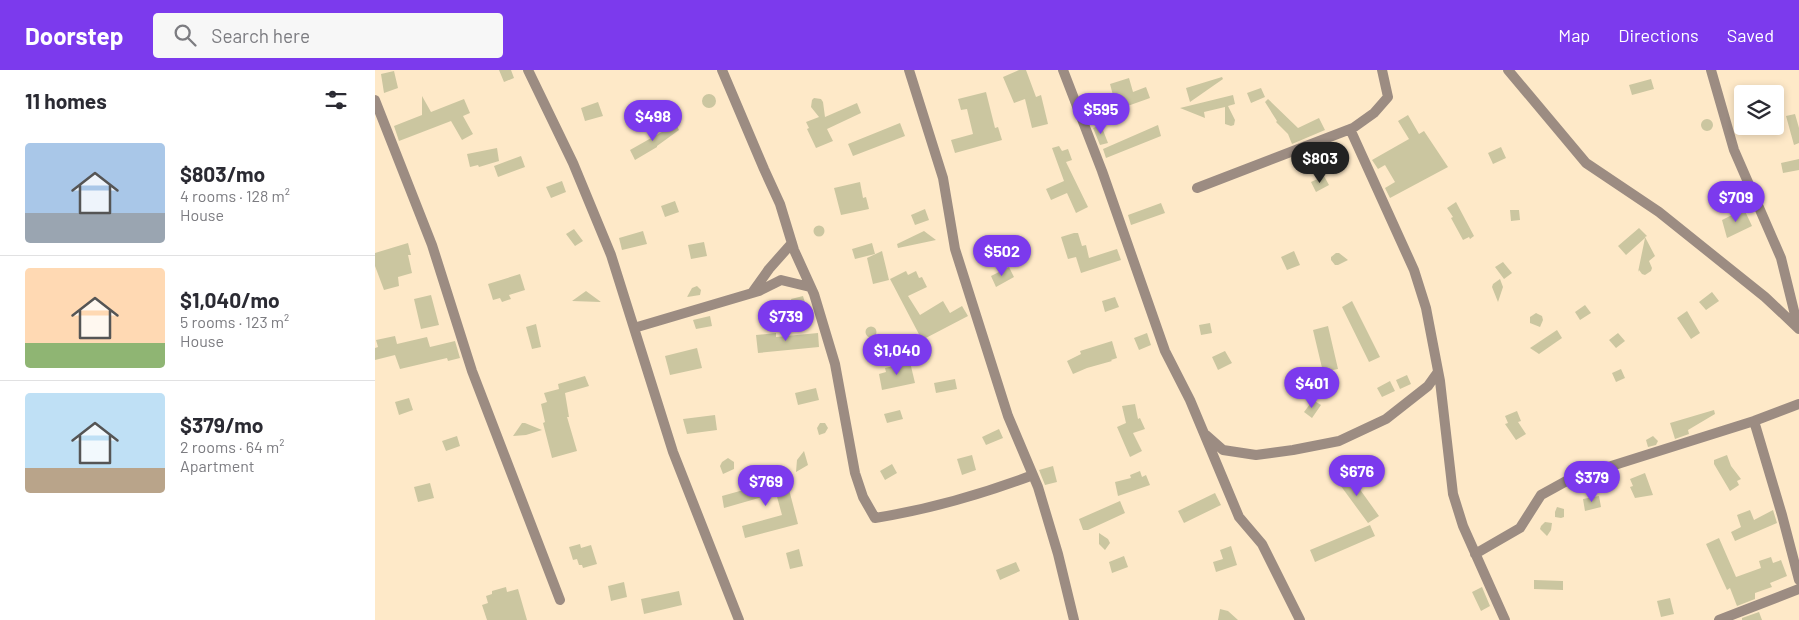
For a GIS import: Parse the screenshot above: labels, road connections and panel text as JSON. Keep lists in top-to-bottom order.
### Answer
{
  "page": {
    "header": "Doorstep",
    "search": "Search here",
    "nav": ["Map", "Directions", "Saved"],
    "heading": "11 homes",
    "price": [
      "$595",
      "$498",
      "$803",
      "$709",
      "$502",
      "$739",
      "$1,040",
      "$401",
      "$676",
      "$379",
      "$769"
    ],
    "list": [
      {
        "name": "$803/mo",
        "note": "4 rooms · 128 m² · House"
      },
      {
        "name": "$1,040/mo",
        "note": "5 rooms · 123 m² · House"
      },
      {
        "name": "$379/mo",
        "note": "2 rooms · 64 m² · Apartment"
      }
    ]
  }
}
